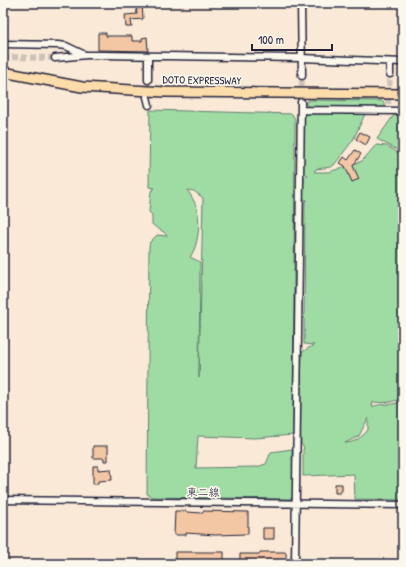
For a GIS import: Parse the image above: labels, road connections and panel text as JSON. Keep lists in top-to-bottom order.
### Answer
{
  "streets": {
    "highway": ["DOTO EXPRESSWAY"],
    "street": ["東二線"]
  },
  "scale_bar": "100 m"
}
